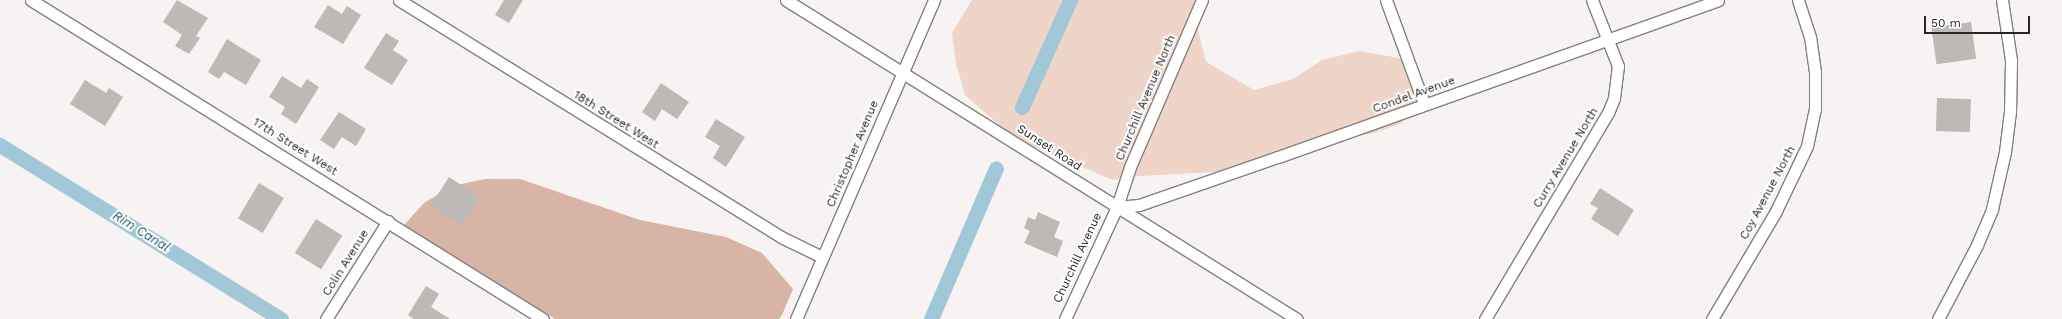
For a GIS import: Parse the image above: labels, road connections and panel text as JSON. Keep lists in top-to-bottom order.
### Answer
{
  "streets": {
    "street": [
      "Condel Avenue",
      "Churchill Avenue North",
      "18th Street West",
      "17th Street West",
      "Sunset Road",
      "Christopher Avenue",
      "Curry Avenue North",
      "Coy Avenue North",
      "Churchill Avenue",
      "Colin Avenue"
    ]
  },
  "crossings": [
    ["Condel Avenue", "Churchill Avenue North"],
    ["Condel Avenue", "Sunset Road"],
    ["Condel Avenue", "Curry Avenue North"],
    ["Condel Avenue", "Churchill Avenue"],
    ["Churchill Avenue North", "Sunset Road"],
    ["Churchill Avenue North", "Churchill Avenue"],
    ["18th Street West", "Christopher Avenue"],
    ["17th Street West", "Colin Avenue"],
    ["Sunset Road", "Christopher Avenue"],
    ["Sunset Road", "Churchill Avenue"]
  ],
  "water": ["Rim Canal"],
  "scale_bar": "50 m"
}
